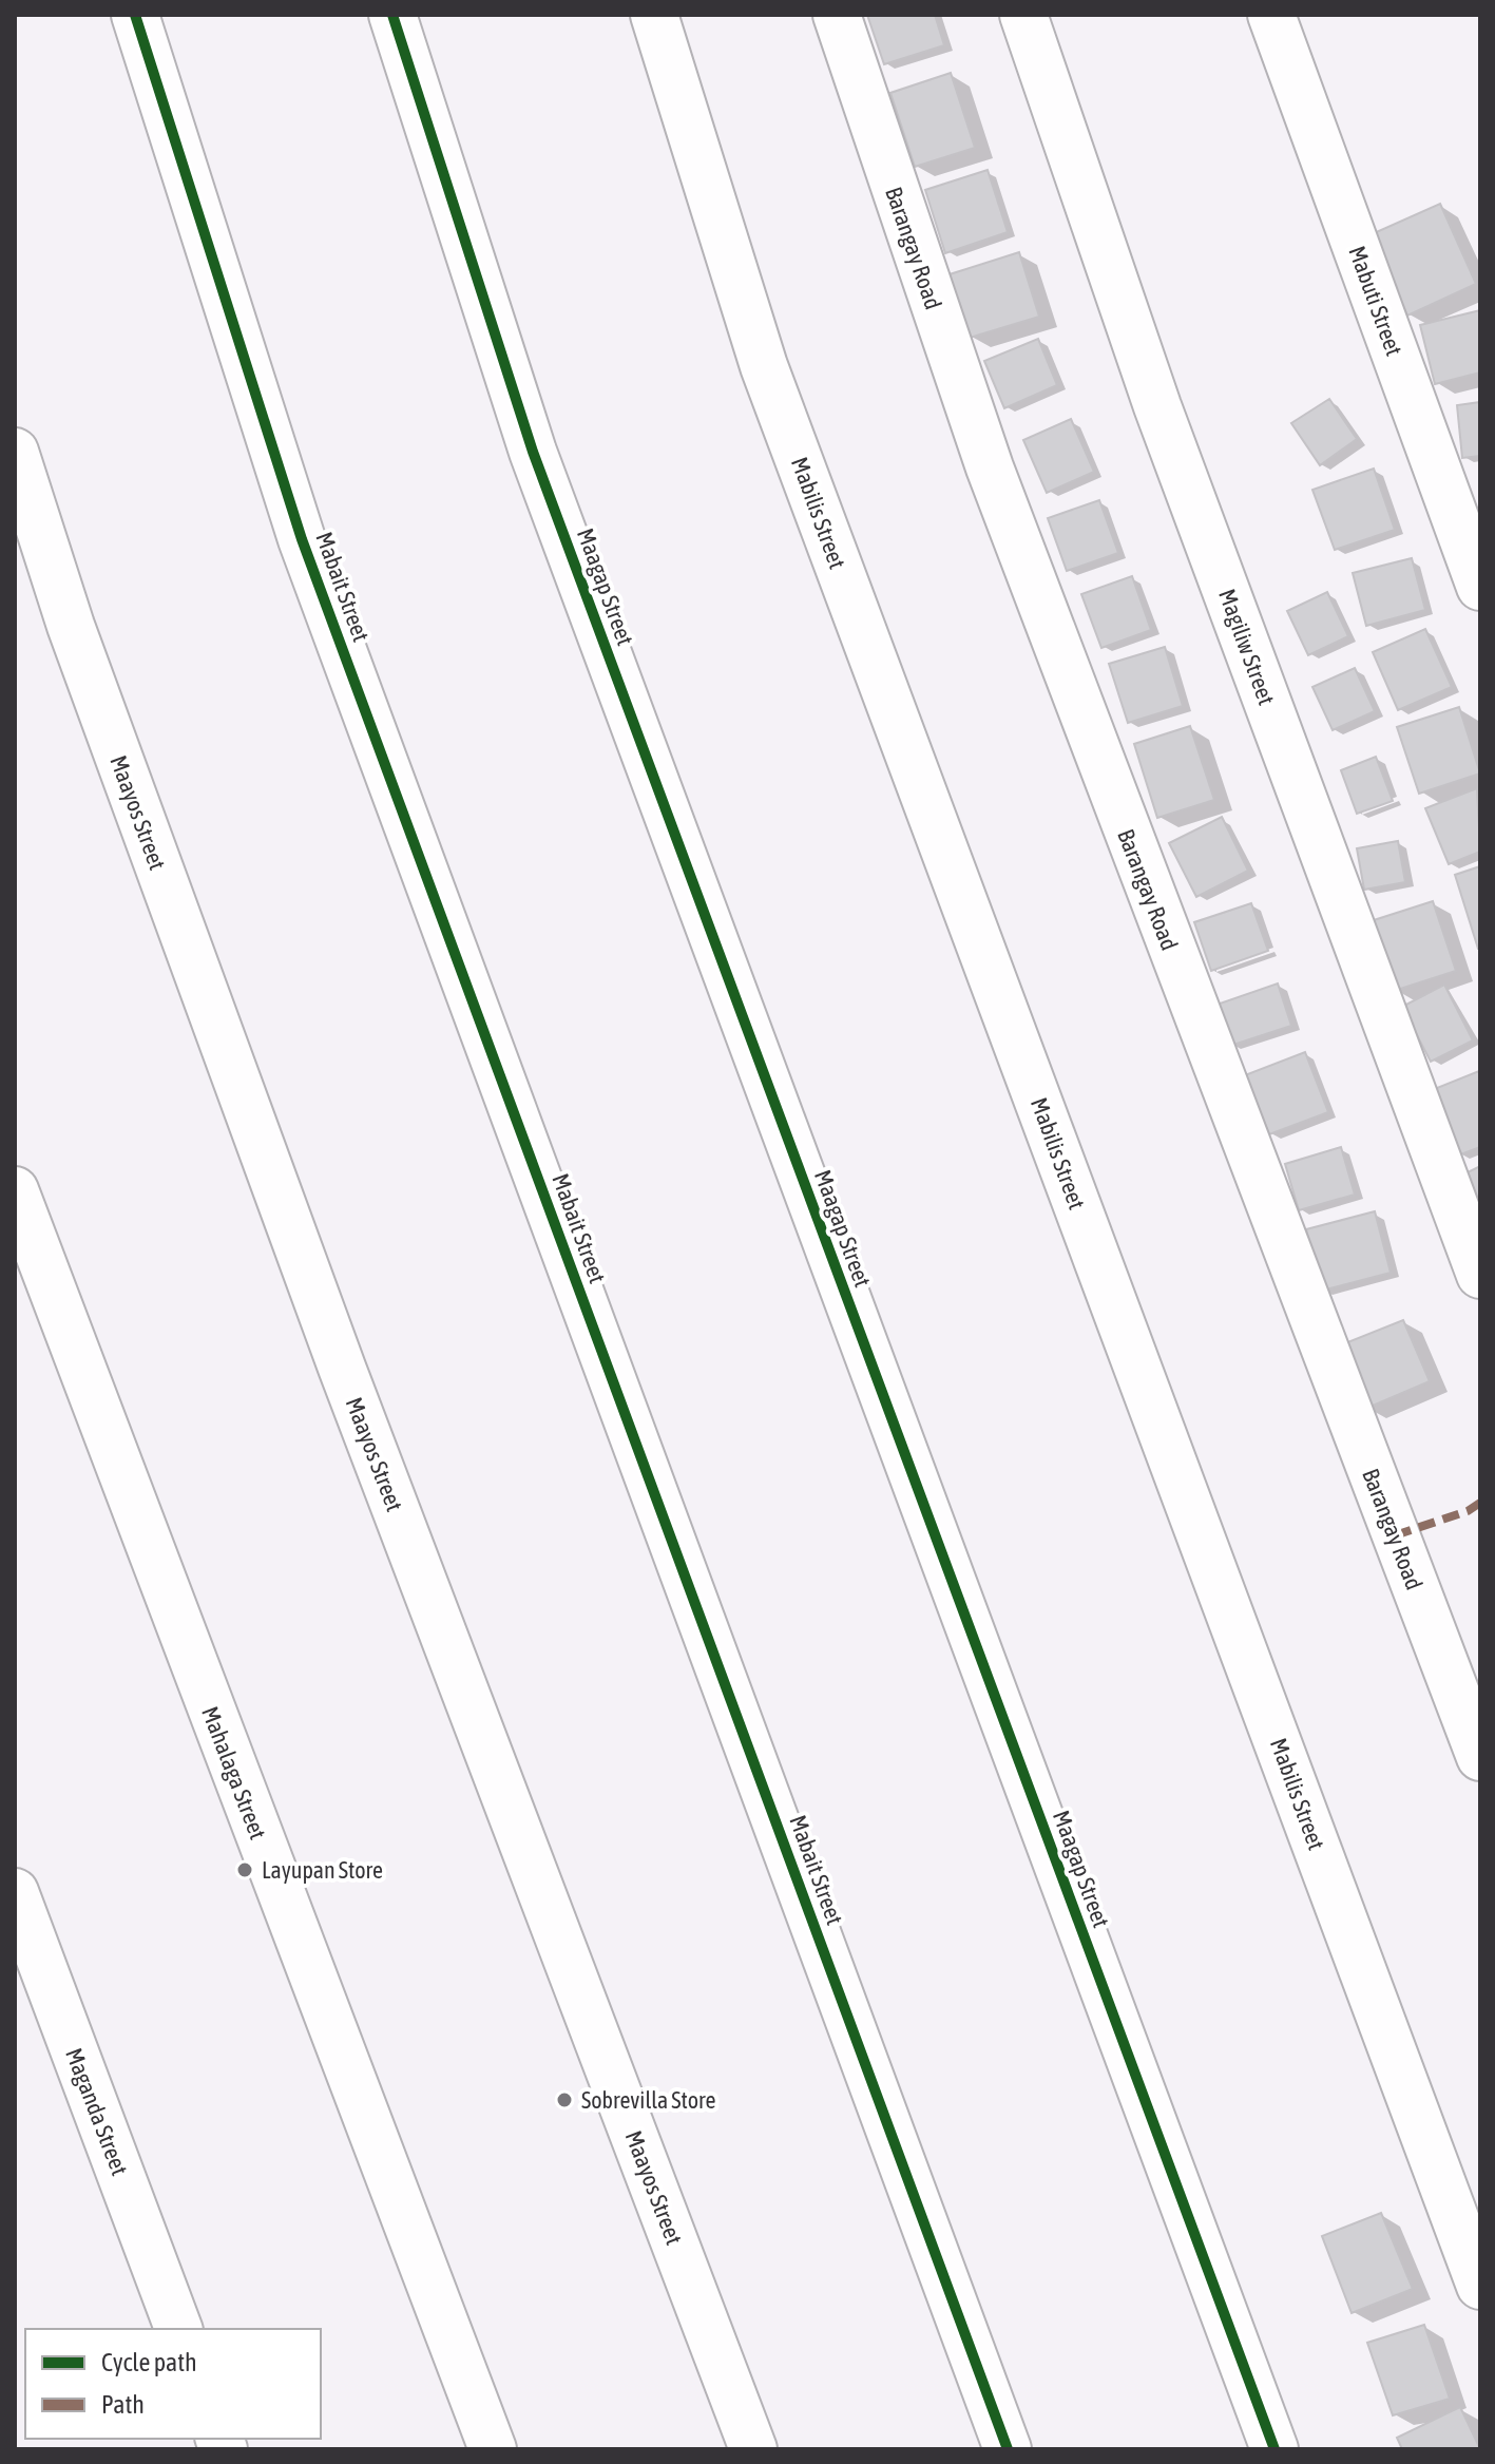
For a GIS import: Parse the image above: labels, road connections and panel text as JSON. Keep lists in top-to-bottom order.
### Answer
{
  "streets": {
    "street": [
      "Barangay Road",
      "Mabuti Street",
      "Mabilis Street",
      "Mabait Street",
      "Maagap Street",
      "Magiliw Street",
      "Maayos Street",
      "Mahalaga Street",
      "Maganda Street"
    ]
  },
  "places": ["Layupan Store", "Sobrevilla Store"],
  "legend": ["Cycle path", "Path"]
}
